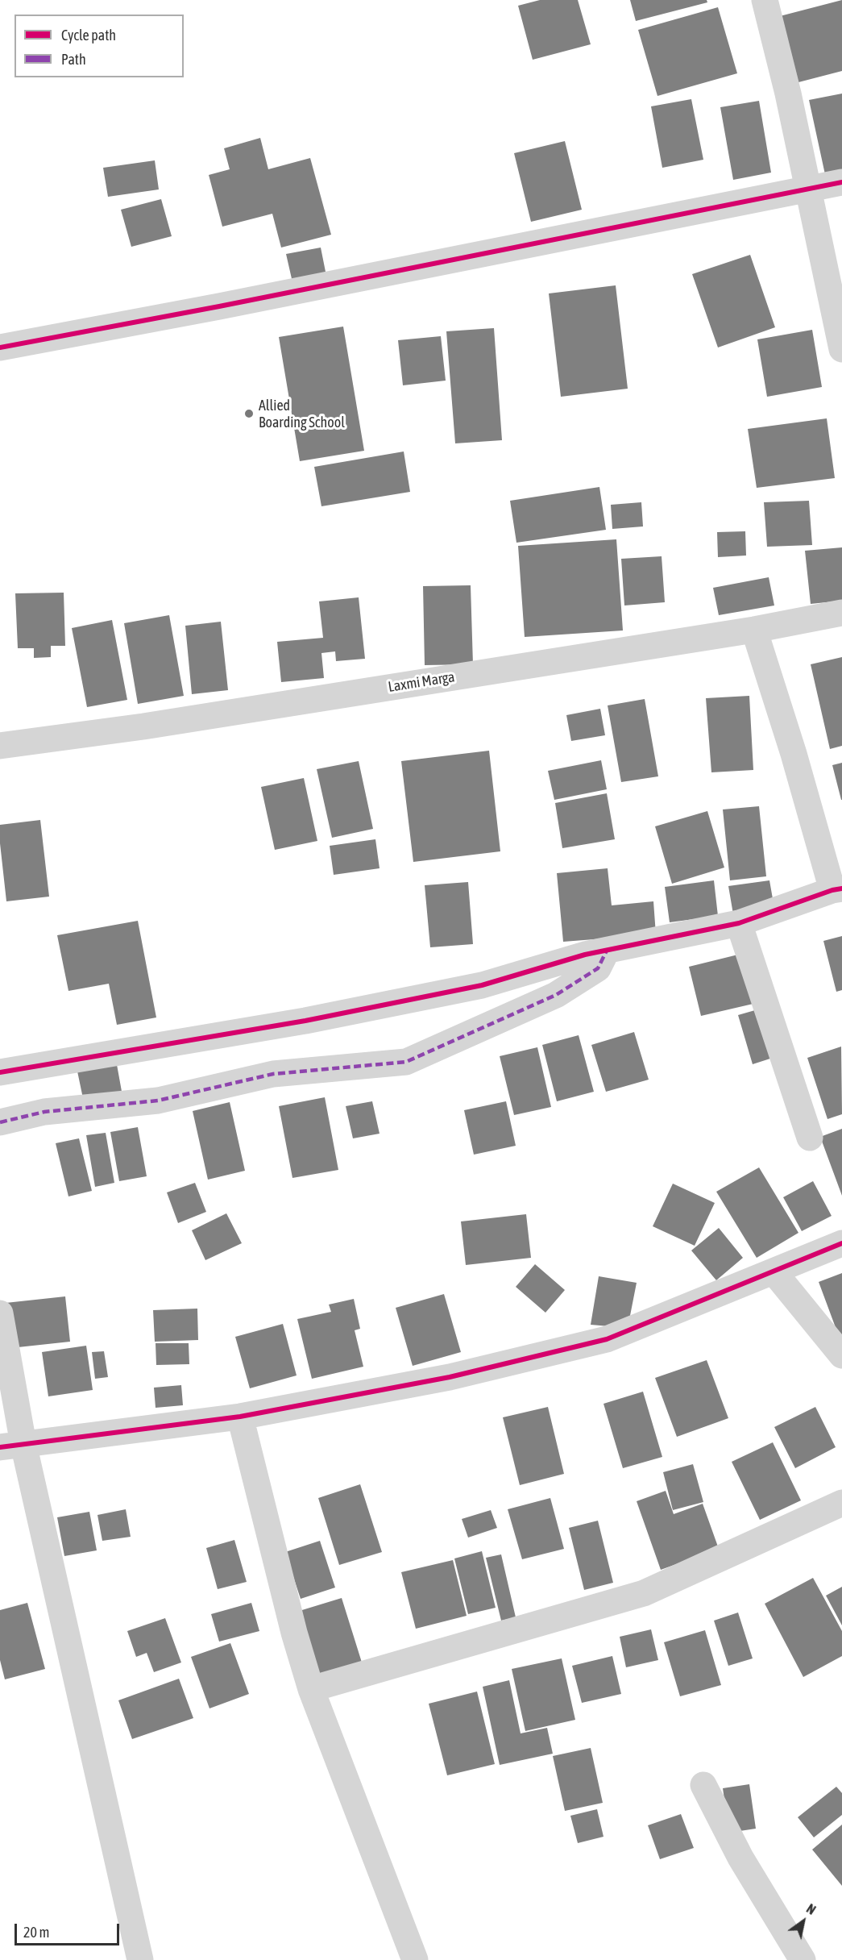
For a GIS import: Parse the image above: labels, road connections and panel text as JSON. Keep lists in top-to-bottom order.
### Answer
{
  "streets": {
    "street": ["Laxmi Marga"]
  },
  "places": ["Allied Boarding School"],
  "legend": ["Cycle path", "Path"],
  "scale_bar": "20 m",
  "north": "top right"
}
